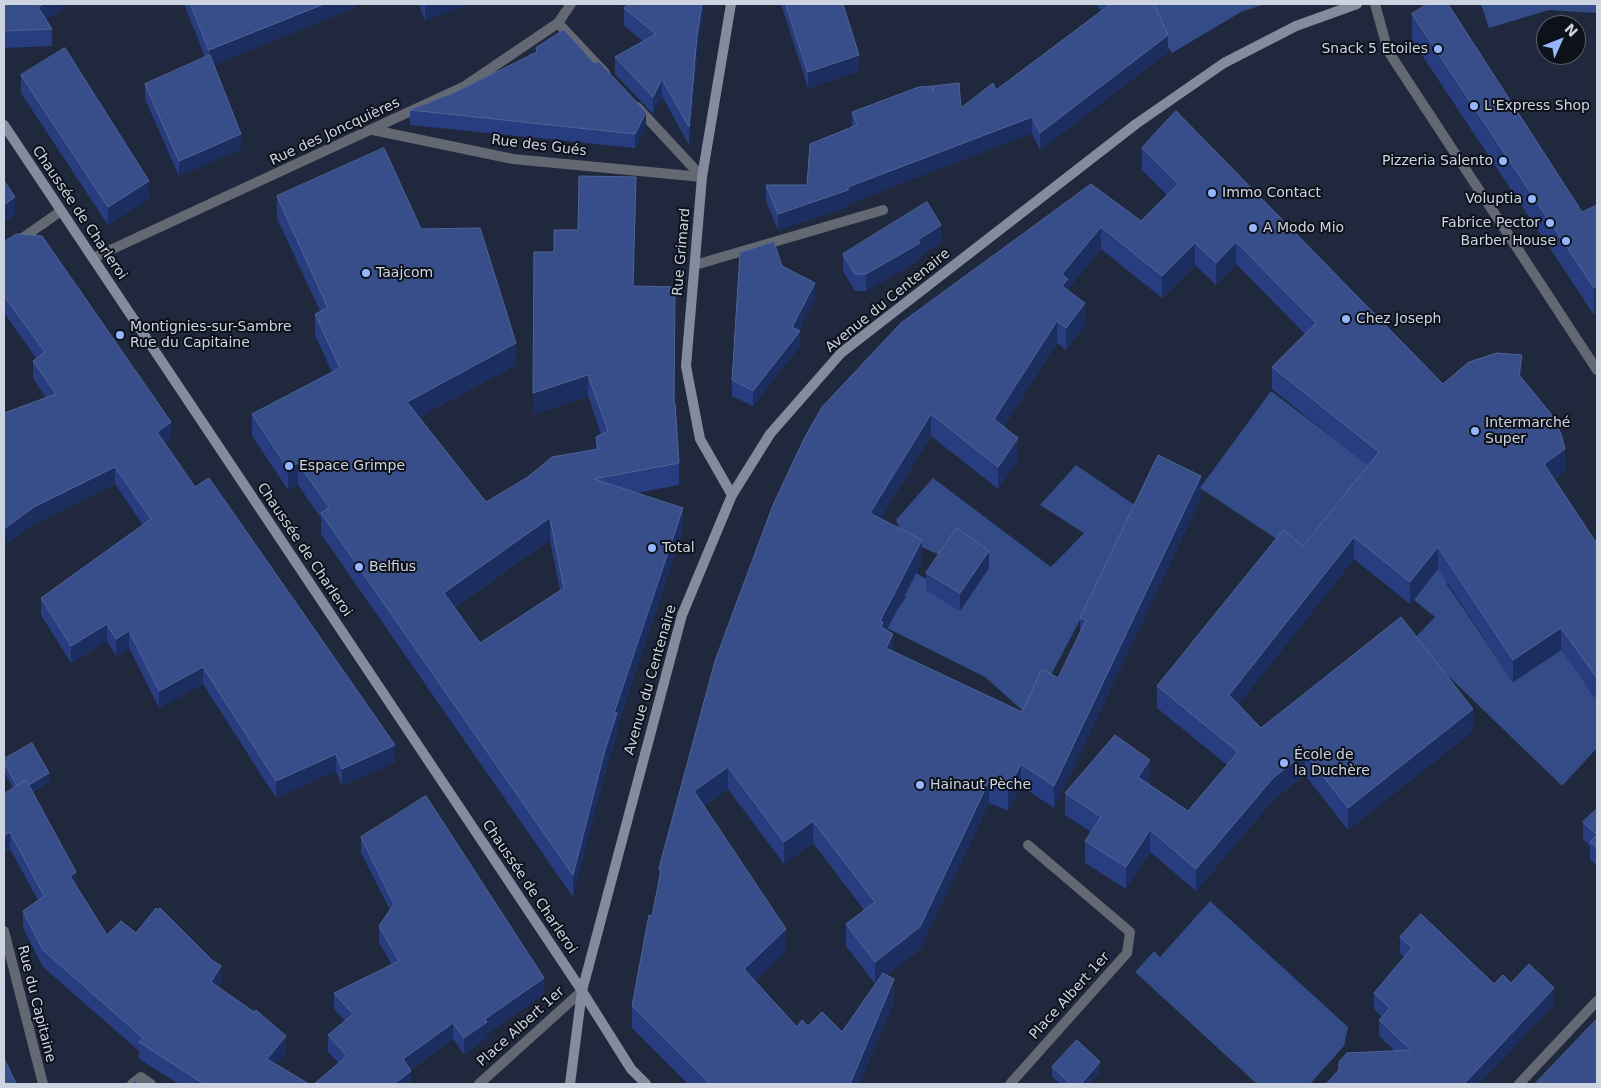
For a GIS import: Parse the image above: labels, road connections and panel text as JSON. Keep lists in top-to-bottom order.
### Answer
{
  "streets": {
    "main road": ["Chaussée de Charleroi", "Rue Grimard", "Avenue du Centenaire"],
    "street": [
      "Rue des Joncquières",
      "Rue des Gués",
      "Place Albert 1er",
      "Rue du Capitaine"
    ]
  },
  "crossings": [
    ["Rue des Joncquières", "Rue des Gués"],
    ["Rue des Joncquières", "Chaussée de Charleroi"],
    ["Rue des Gués", "Rue Grimard"],
    ["Chaussée de Charleroi", "Avenue du Centenaire"],
    ["Chaussée de Charleroi", "Place Albert 1er"],
    ["Rue Grimard", "Avenue du Centenaire"],
    ["Avenue du Centenaire", "Place Albert 1er"]
  ],
  "places": [
    "Snack 5 Etoiles",
    "L'Express Shop",
    "Pizzeria Salento",
    "Immo Contact",
    "Voluptia",
    "Fabrice Pector",
    "A Modo Mio",
    "Barber House",
    "Taajcom",
    "Chez Joseph",
    "Montignies-sur-Sambre Rue du Capitaine",
    "Intermarché Super",
    "Espace Grimpe",
    "Total",
    "Belfius",
    "École de la Duchère",
    "Hainaut Pèche"
  ],
  "north": "top right"
}
